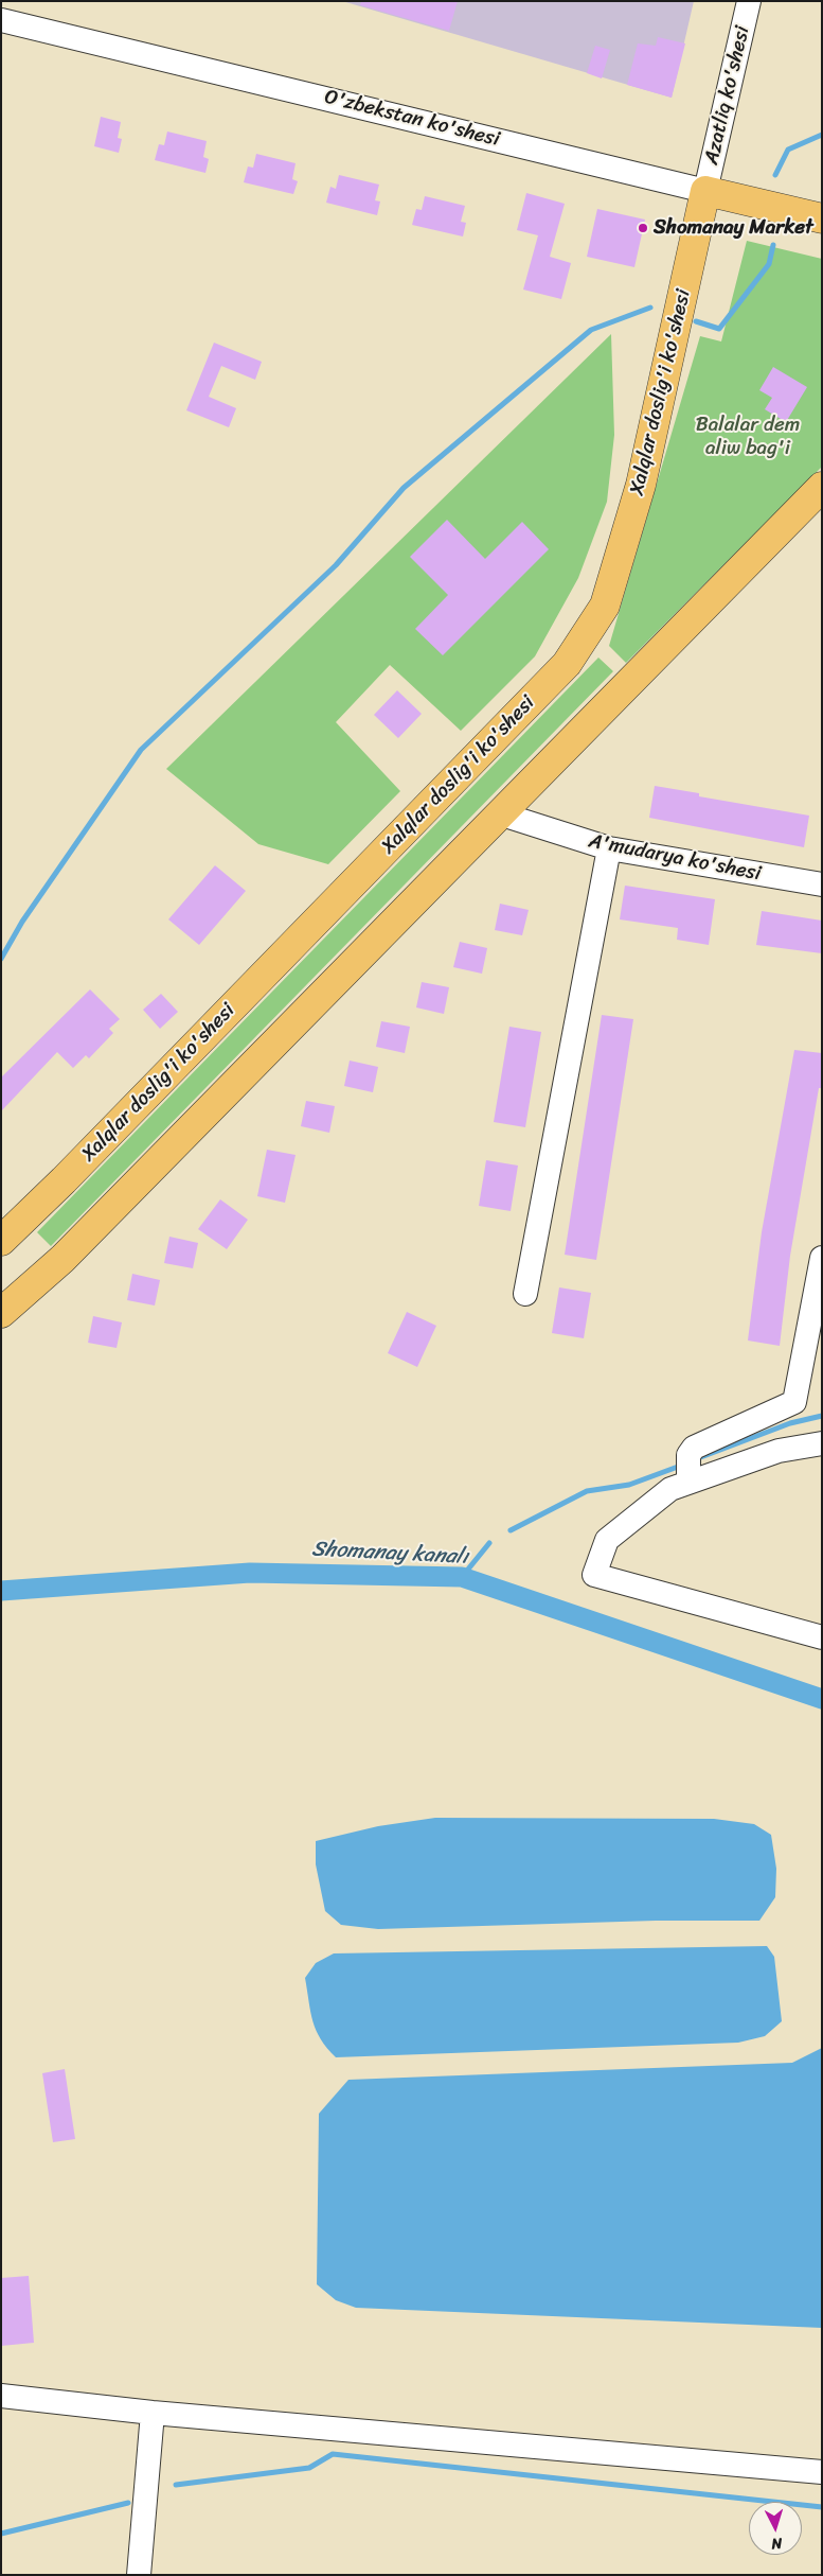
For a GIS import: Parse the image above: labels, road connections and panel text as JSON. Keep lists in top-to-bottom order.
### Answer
{
  "streets": {
    "main road": ["O'zbekstan ko'shesi", "Xalqlar doslig'i ko'shesi"],
    "street": ["Azatliq ko'shesi", "A'mudarya ko'shesi"]
  },
  "crossings": [
    ["Azatliq ko'shesi", "O'zbekstan ko'shesi"],
    ["Azatliq ko'shesi", "Xalqlar doslig'i ko'shesi"],
    ["O'zbekstan ko'shesi", "Xalqlar doslig'i ko'shesi"]
  ],
  "water": ["Shomanay kanalı"],
  "parks": ["Balalar dem aliw bag'i"],
  "places": ["Shomanay Market"],
  "north": "bottom"
}
